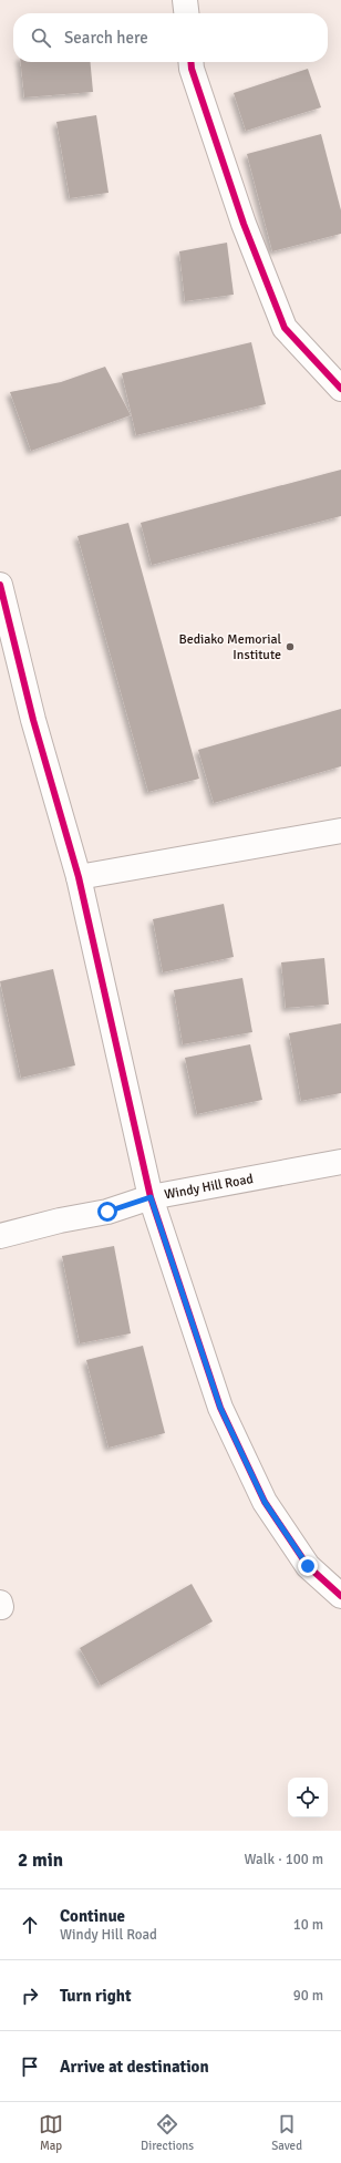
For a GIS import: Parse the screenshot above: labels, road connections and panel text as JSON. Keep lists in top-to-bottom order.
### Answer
{
  "streets": {
    "street": ["Windy Hill Road"]
  },
  "places": ["Bediako Memorial Institute"],
  "page": {
    "search": "Search here",
    "heading": ["2 min", "Walk · 100 m"],
    "list": [
      ["Continue", "Windy Hill Road", "10 m"],
      ["Turn right", "90 m"],
      "Arrive at destination"
    ],
    "nav": ["Map", "Directions", "Saved"]
  }
}
